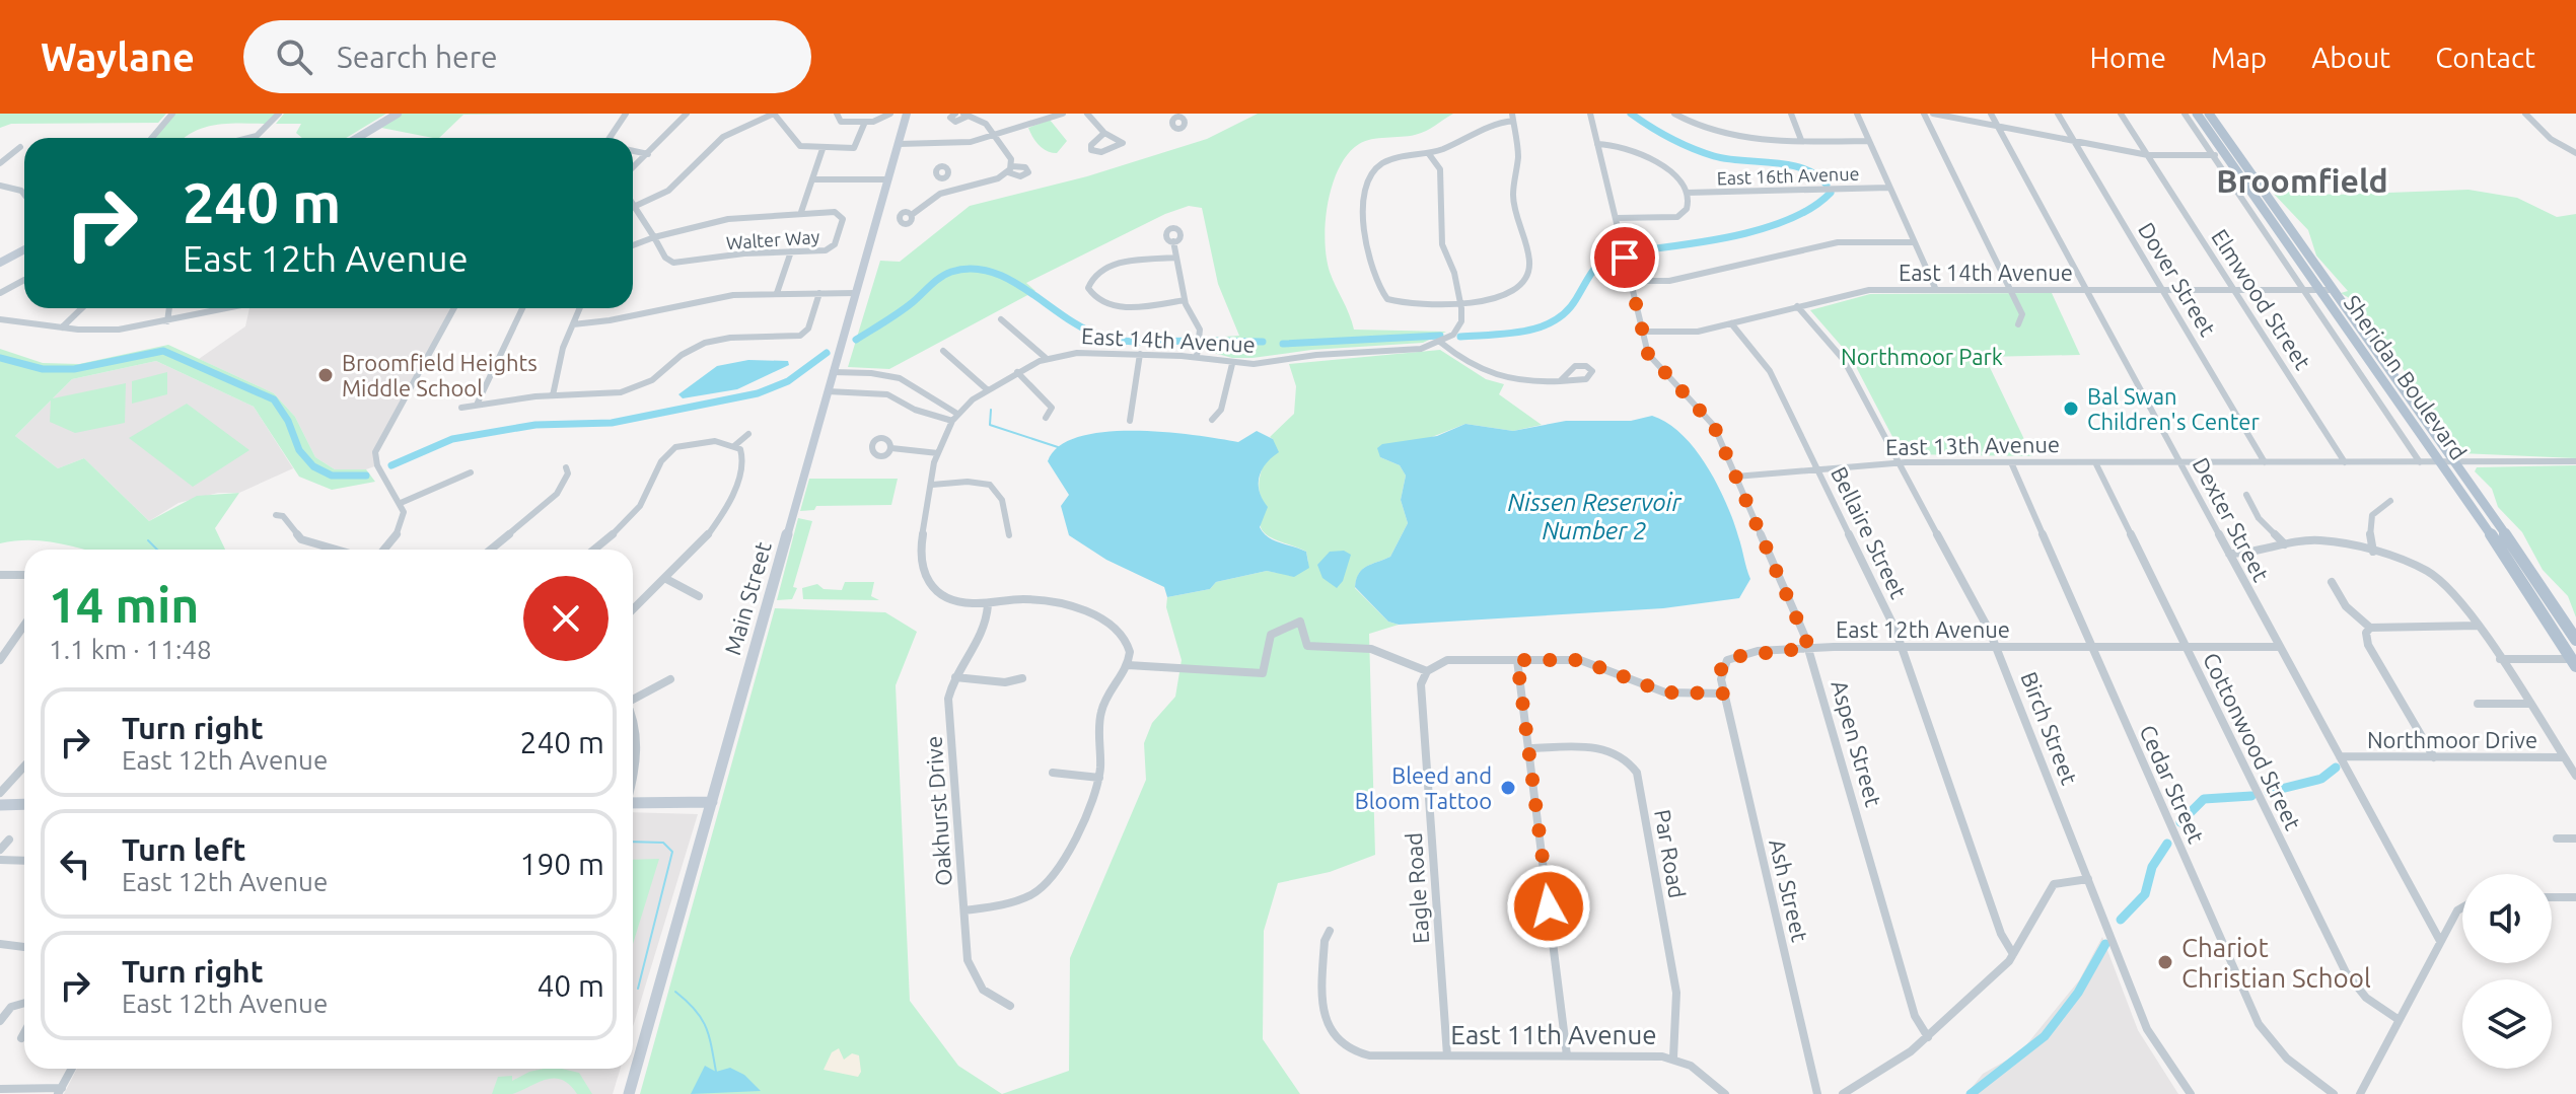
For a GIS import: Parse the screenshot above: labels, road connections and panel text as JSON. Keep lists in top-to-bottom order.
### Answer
{
  "streets": {
    "main road": ["Sheridan Boulevard", "Main Street"],
    "street": [
      "East 16th Avenue",
      "Walter Way",
      "East 14th Avenue",
      "Dover Street",
      "Elmwood Street",
      "East 13th Avenue",
      "Dexter Street",
      "Bellaire Street",
      "East 12th Avenue",
      "Birch Street",
      "Northmoor Drive",
      "Cottonwood Street",
      "Aspen Street",
      "Cedar Street",
      "Oakhurst Drive",
      "Par Road",
      "Eagle Road",
      "Ash Street",
      "East 11th Avenue"
    ]
  },
  "crossings": [
    ["East 14th Avenue", "Dover Street"],
    ["East 14th Avenue", "Elmwood Street"],
    ["East 14th Avenue", "Sheridan Boulevard"],
    ["East 14th Avenue", "Dexter Street"],
    ["East 14th Avenue", "Bellaire Street"],
    ["East 14th Avenue", "Birch Street"],
    ["East 14th Avenue", "Aspen Street"],
    ["Dover Street", "East 13th Avenue"],
    ["Elmwood Street", "East 13th Avenue"],
    ["Sheridan Boulevard", "East 13th Avenue"],
    ["East 13th Avenue", "Dexter Street"],
    ["East 13th Avenue", "Bellaire Street"],
    ["East 13th Avenue", "Birch Street"],
    ["East 13th Avenue", "Cottonwood Street"],
    ["East 13th Avenue", "Aspen Street"],
    ["East 13th Avenue", "Cedar Street"],
    ["Dexter Street", "East 12th Avenue"],
    ["Dexter Street", "Northmoor Drive"],
    ["Bellaire Street", "East 12th Avenue"],
    ["East 12th Avenue", "Birch Street"],
    ["East 12th Avenue", "Cottonwood Street"],
    ["East 12th Avenue", "Aspen Street"],
    ["East 12th Avenue", "Cedar Street"],
    ["East 12th Avenue", "Ash Street"],
    ["Par Road", "East 11th Avenue"],
    ["Eagle Road", "East 11th Avenue"]
  ],
  "districts": ["Broomfield"],
  "water": ["Nissen Reservoir Number 2"],
  "parks": ["Northmoor Park"],
  "places": [
    "Broomfield Heights Middle School",
    "Bal Swan Children's Center",
    "Bleed and Bloom Tattoo",
    "Chariot Christian School"
  ],
  "page": {
    "header": "Waylane",
    "search": "Search here",
    "nav": [
      "Home",
      "Map",
      "About",
      "Contact"
    ],
    "turn": ["240 m", "East 12th Avenue"],
    "heading": ["14 min", "1.1 km · 11:48"],
    "list": [
      {
        "name": "Turn right",
        "note": "East 12th Avenue",
        "value": "240 m"
      },
      {
        "name": "Turn left",
        "note": "East 12th Avenue",
        "value": "190 m"
      },
      {
        "name": "Turn right",
        "note": "East 12th Avenue",
        "value": "40 m"
      }
    ]
  }
}
